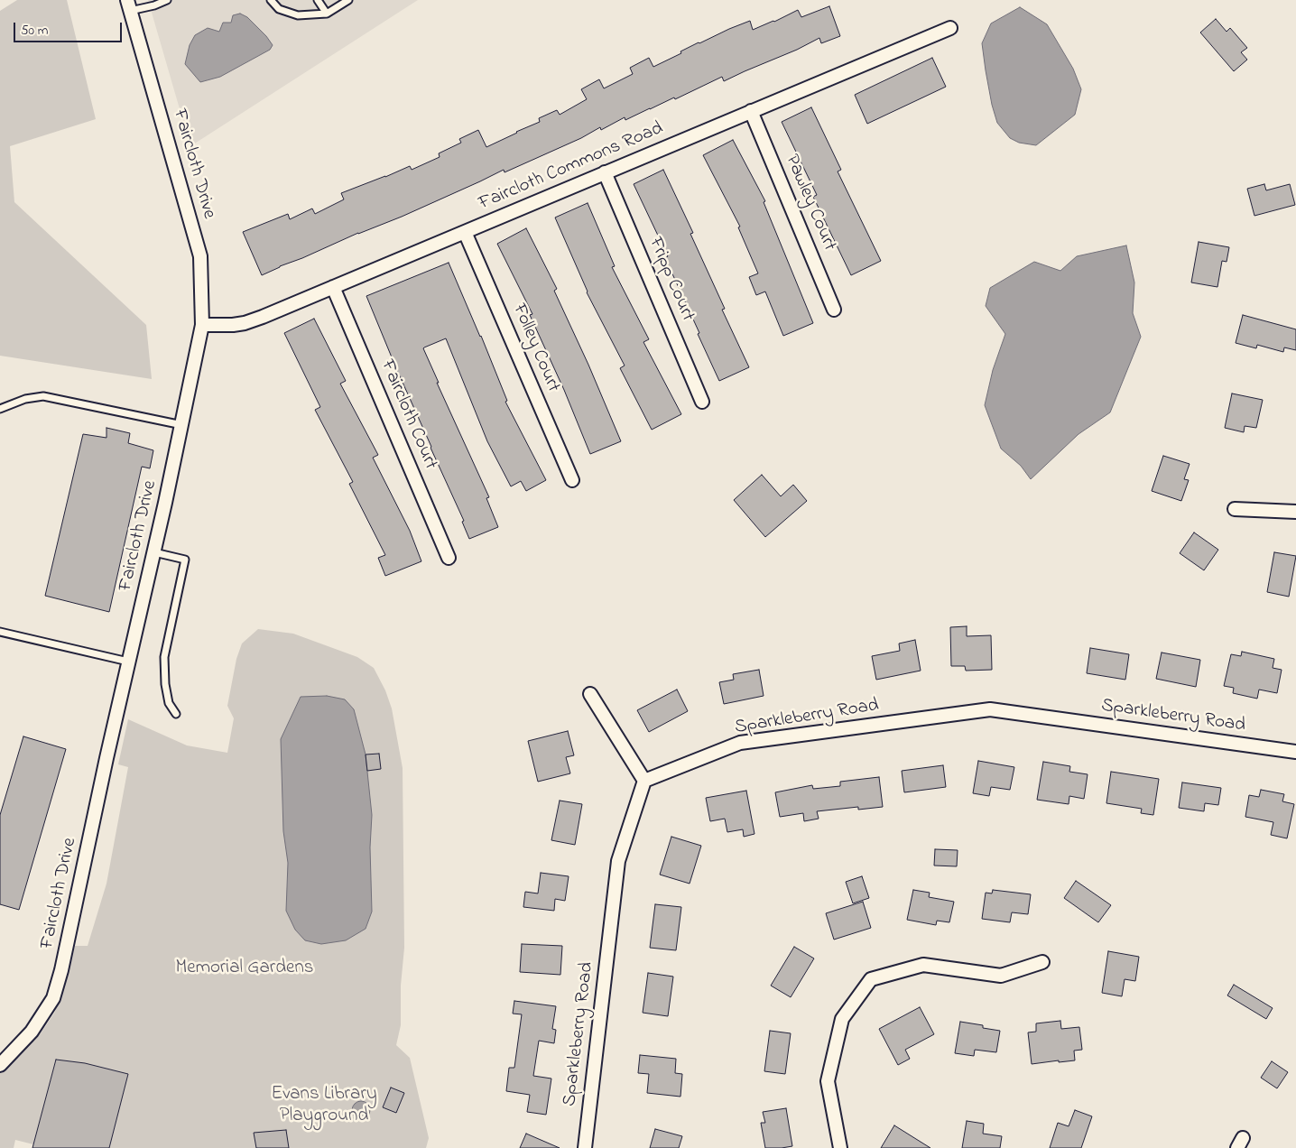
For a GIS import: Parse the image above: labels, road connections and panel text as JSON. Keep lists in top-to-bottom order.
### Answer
{
  "streets": {
    "street": [
      "Faircloth Drive",
      "Faircloth Commons Road",
      "Pawley Court",
      "Fripp Court",
      "Folley Court",
      "Faircloth Court",
      "Sparkleberry Road"
    ]
  },
  "crossings": [
    ["Faircloth Drive", "Faircloth Commons Road"],
    ["Faircloth Commons Road", "Pawley Court"],
    ["Faircloth Commons Road", "Fripp Court"],
    ["Faircloth Commons Road", "Folley Court"],
    ["Faircloth Commons Road", "Faircloth Court"]
  ],
  "parks": ["Memorial Gardens", "Evans Library Playground"],
  "scale_bar": "50 m"
}
